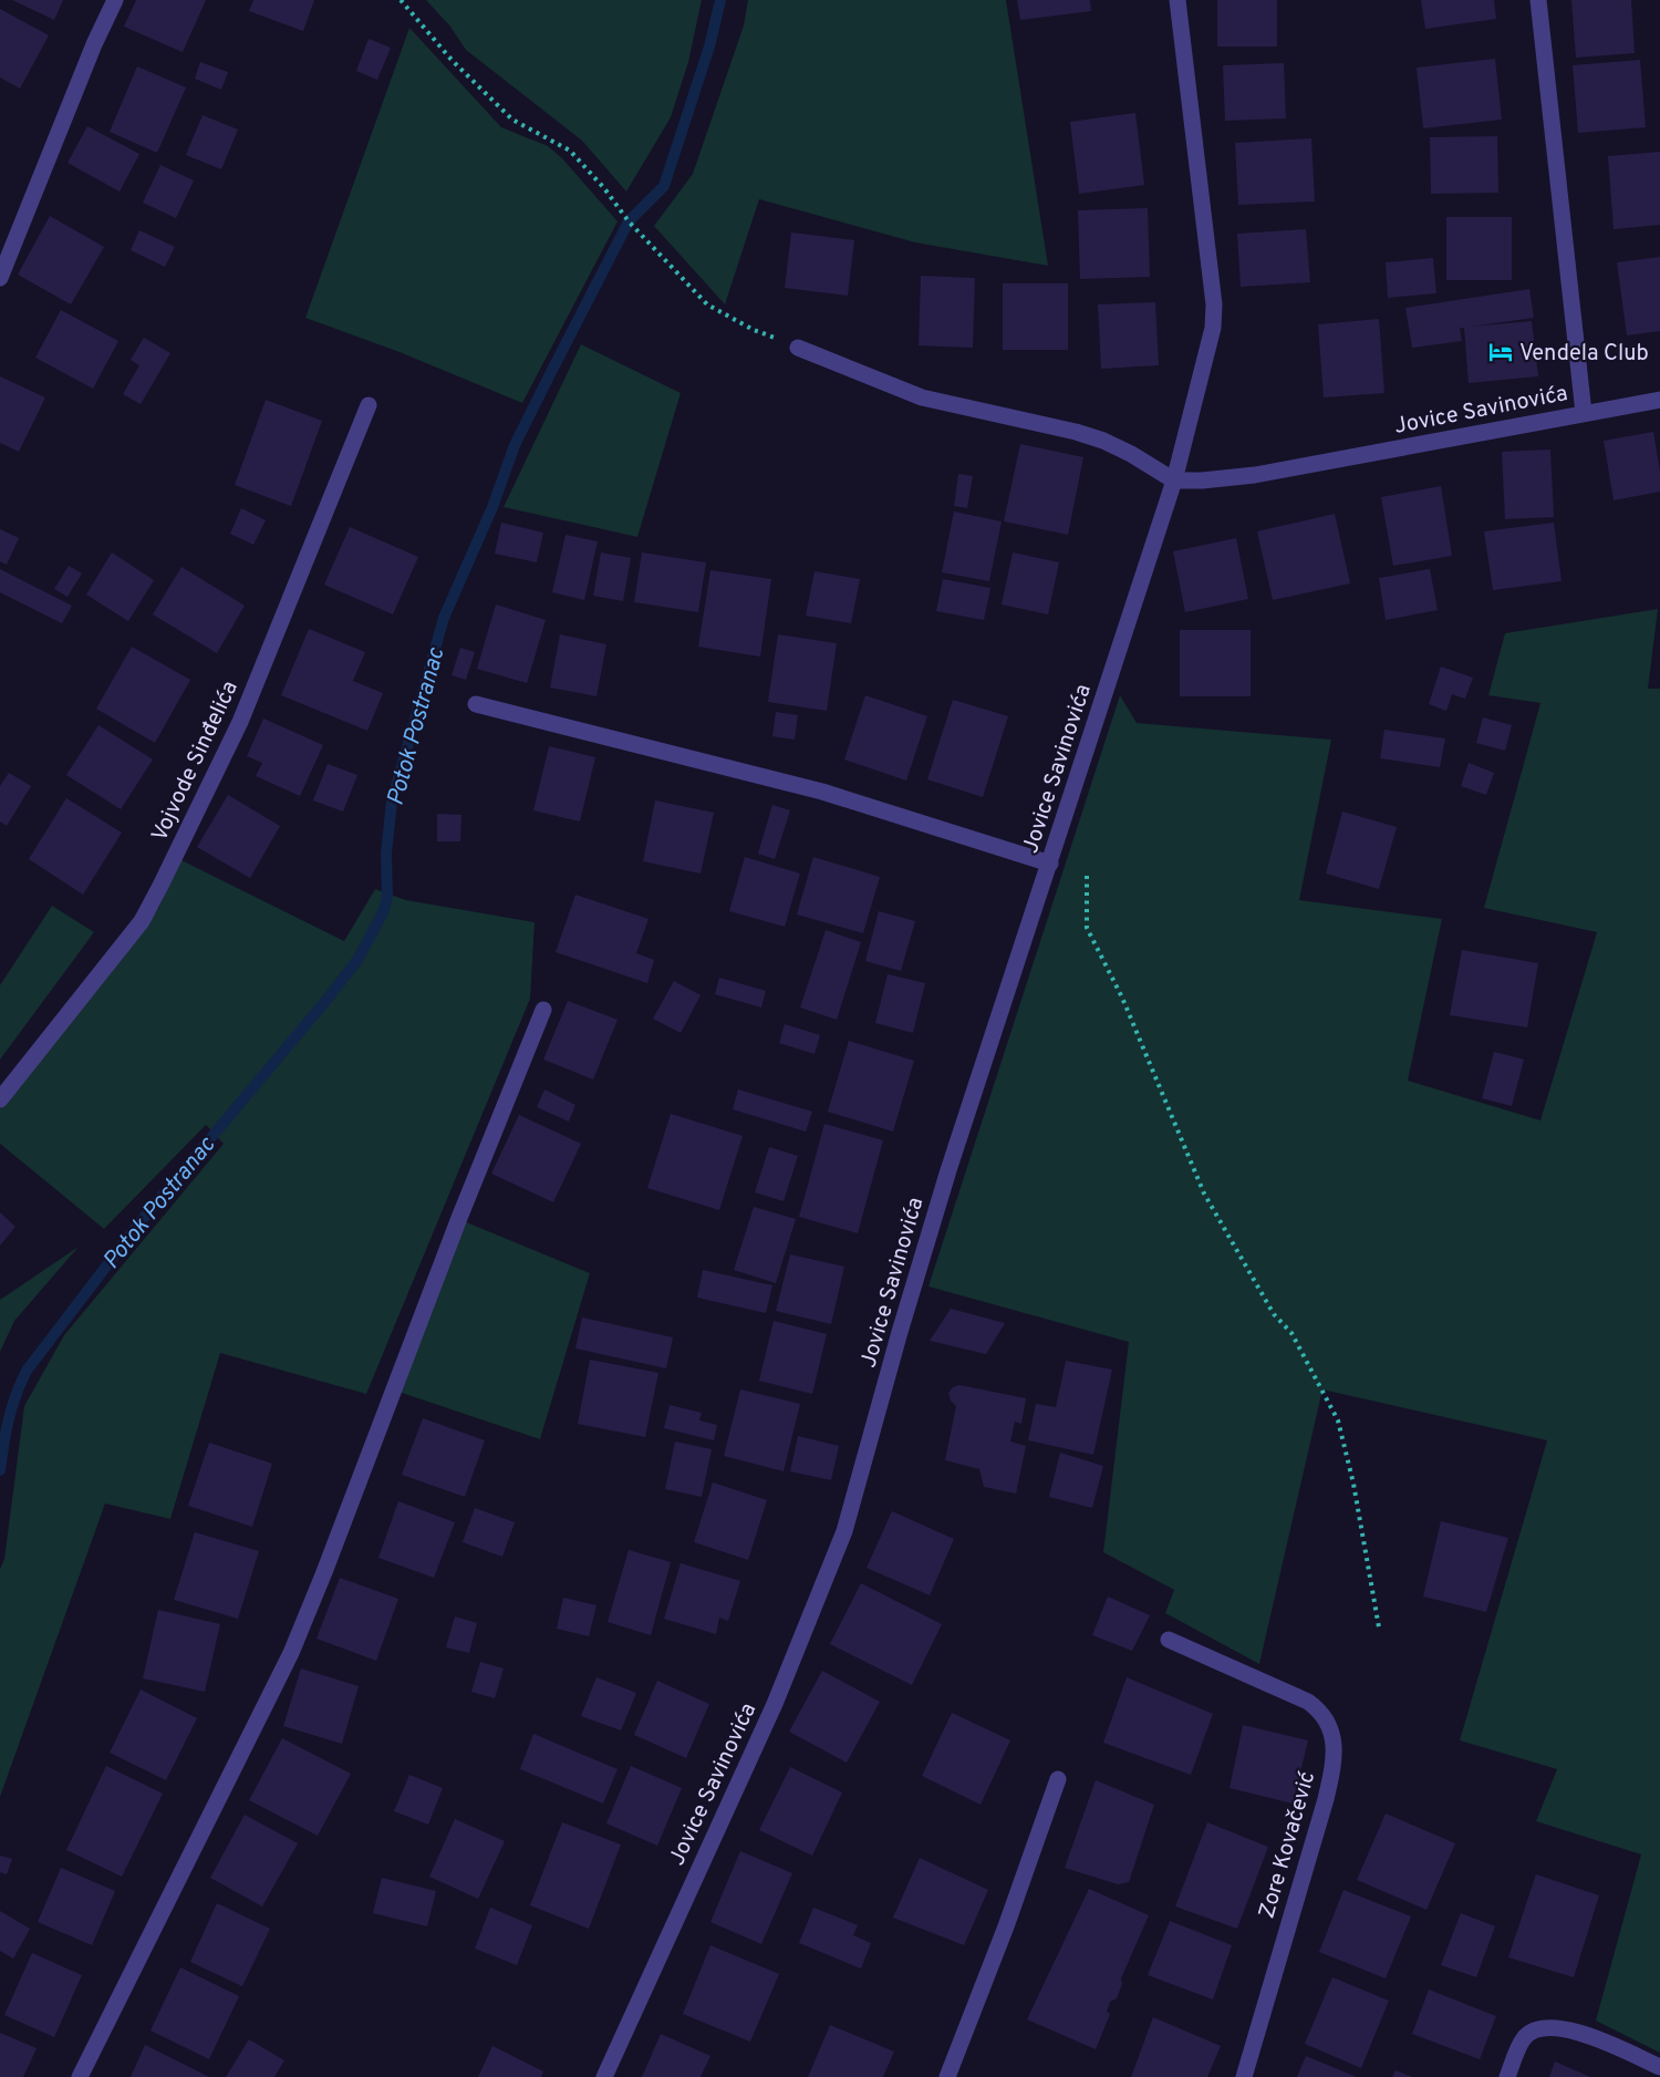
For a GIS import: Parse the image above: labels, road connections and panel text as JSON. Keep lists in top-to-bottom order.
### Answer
{
  "streets": {
    "street": ["Jovice Savinovića", "Vojvode Sinđelića", "Zore Kovačević"]
  },
  "water": ["Potok Postranac"],
  "places": {
    "hotel": ["Vendela Club"]
  }
}
